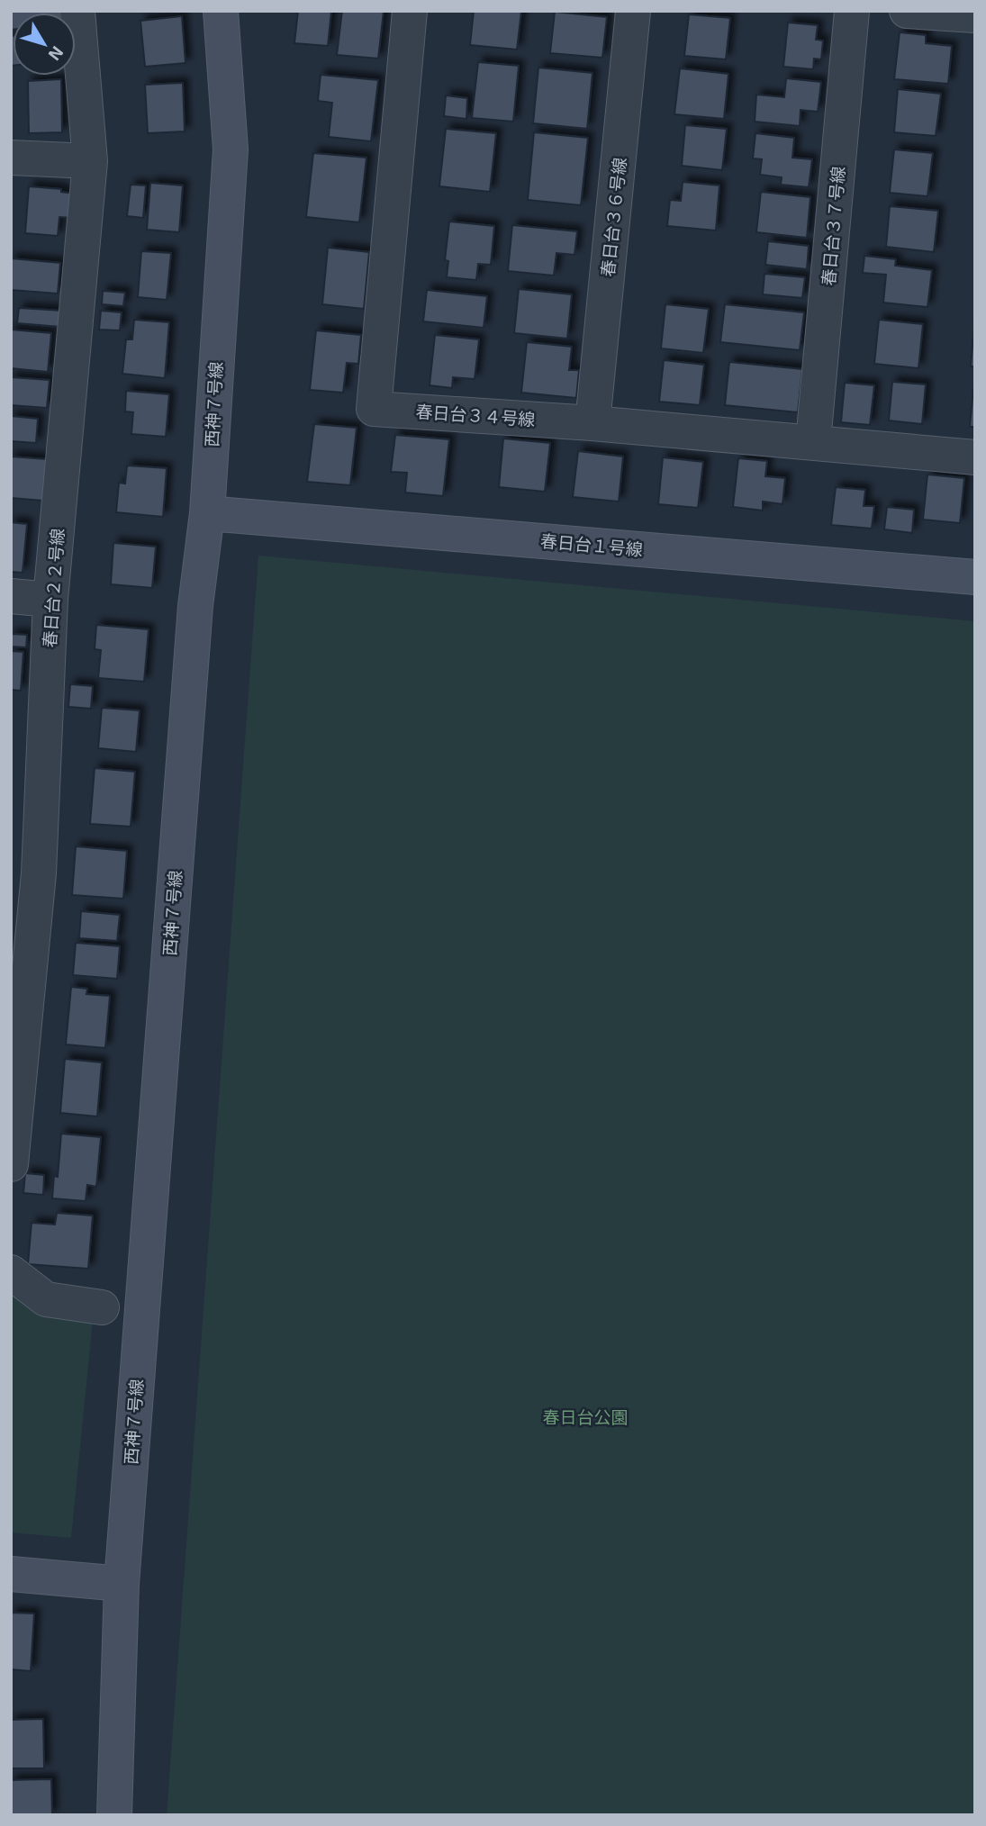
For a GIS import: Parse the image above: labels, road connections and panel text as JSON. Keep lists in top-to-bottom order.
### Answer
{
  "streets": {
    "street": [
      "春日台３６号線",
      "春日台３７号線",
      "西神７号線",
      "春日台３４号線",
      "春日台１号線",
      "春日台２２号線"
    ]
  },
  "crossings": [
    ["春日台３６号線", "春日台３４号線"],
    ["春日台３７号線", "春日台３４号線"],
    ["西神７号線", "春日台１号線"]
  ],
  "parks": ["春日台公園"],
  "north": "bottom right"
}
